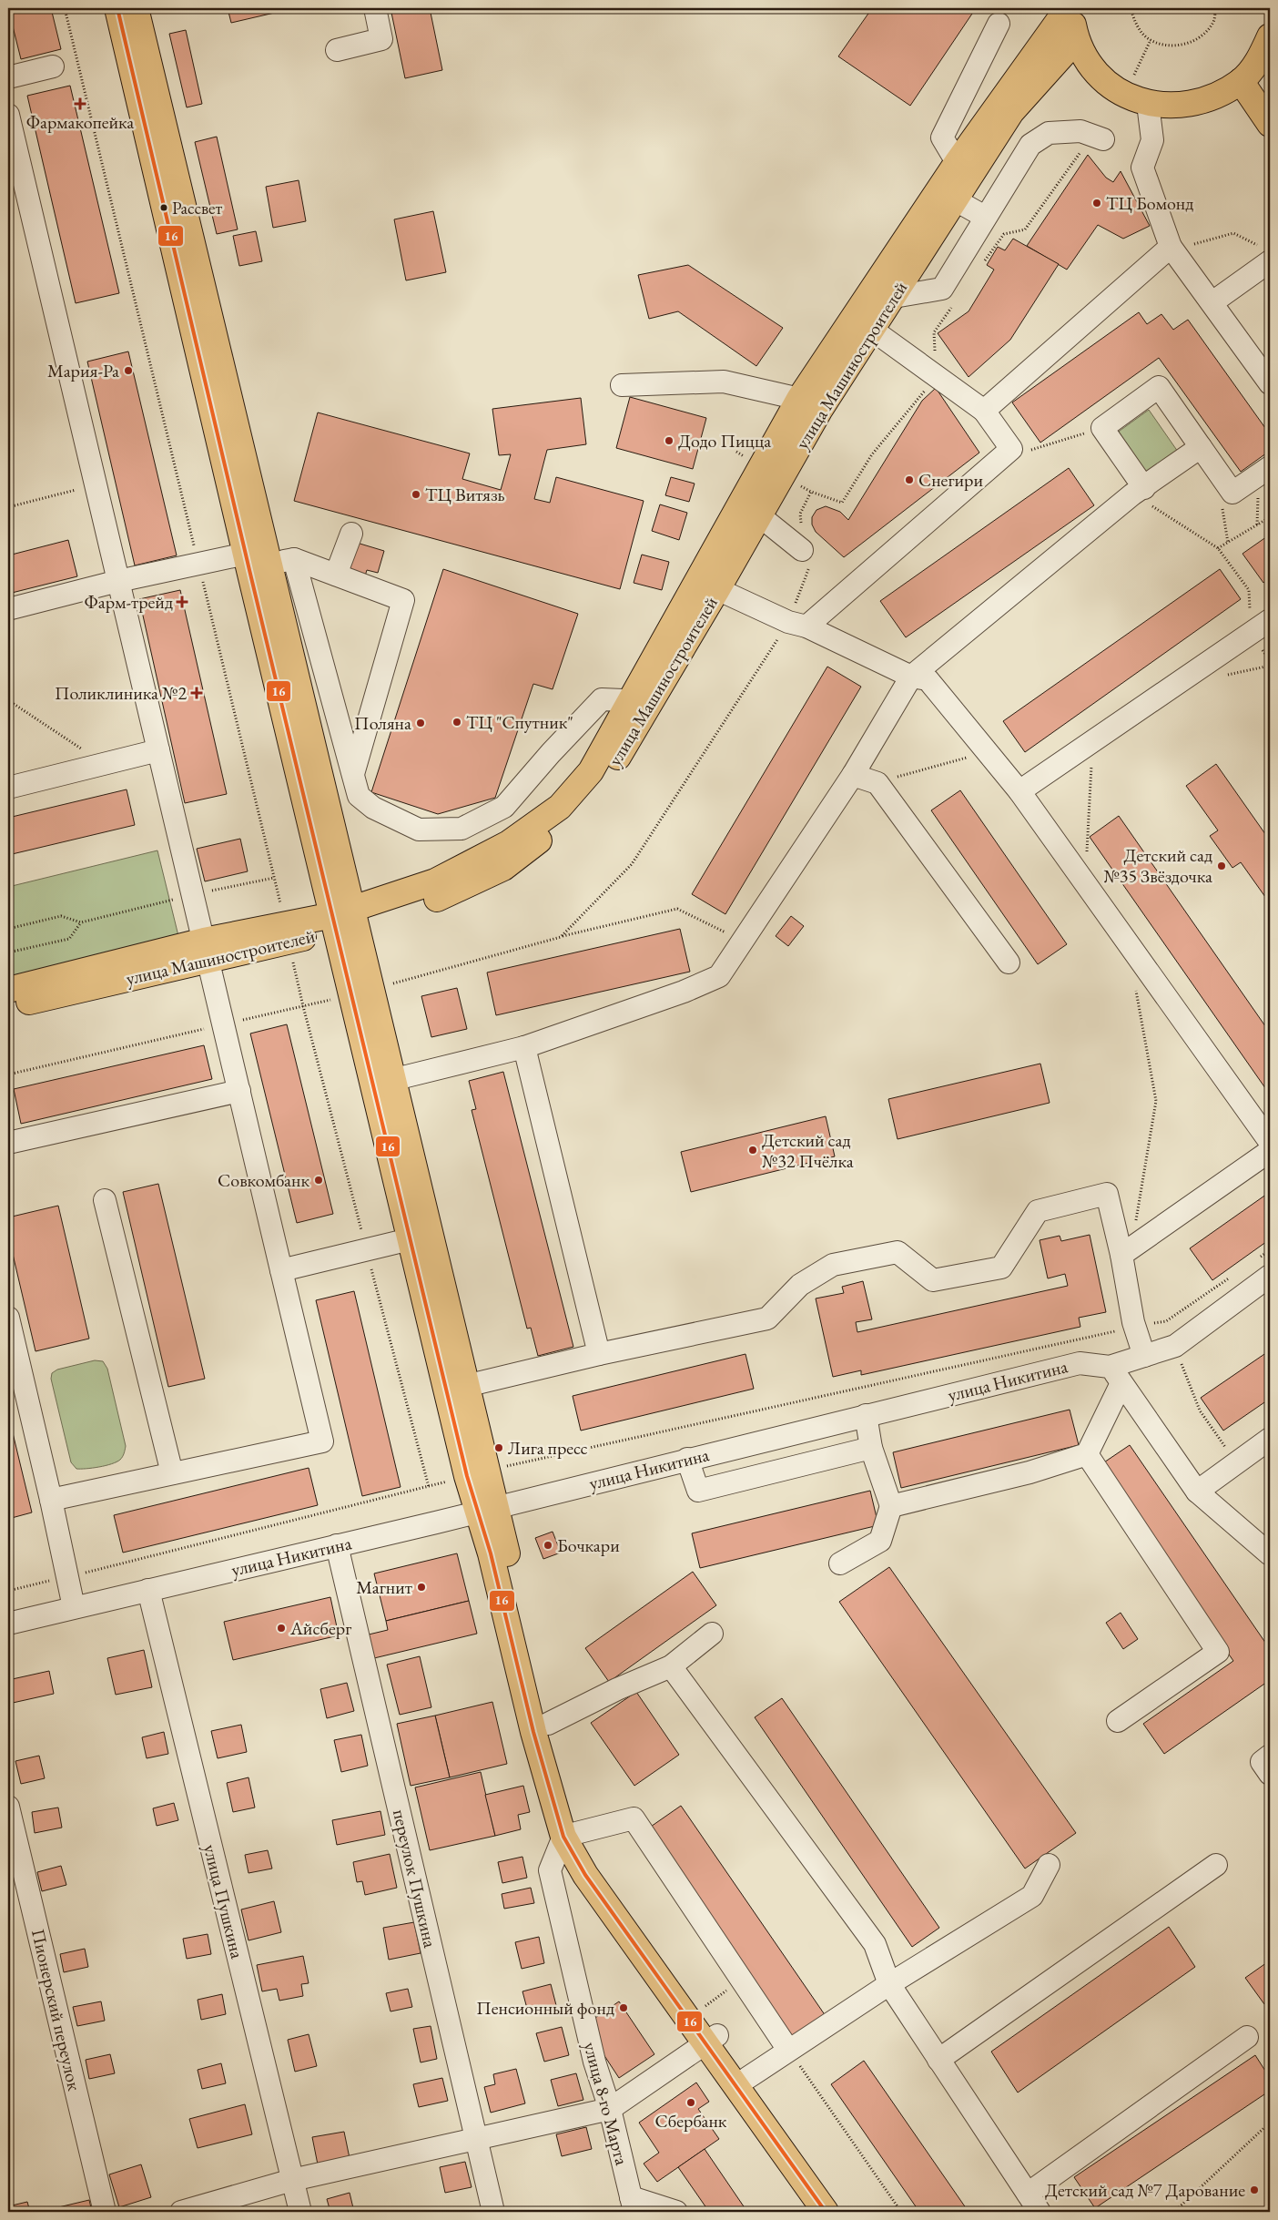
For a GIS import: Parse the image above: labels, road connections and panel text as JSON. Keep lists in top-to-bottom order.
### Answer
{
  "streets": {
    "main road": ["улица Машиностроителей"],
    "street": [
      "улица Никитина",
      "переулок Пушкина",
      "улица Пушкина",
      "Пионерский переулок",
      "улица 8-го Марта"
    ]
  },
  "crossings": [
    ["улица Никитина", "переулок Пушкина"],
    ["улица Никитина", "улица Пушкина"]
  ],
  "places": {
    "health": ["Фармакопейка", "Фарм-трейд", "Поликлиника №2"],
    "other": [
      "ТЦ Бомонд",
      "Рассвет",
      "Мария-Ра",
      "Додо Пицца",
      "Снегири",
      "ТЦ Витязь",
      "ТЦ \"Спутник\"",
      "Поляна",
      "Детский сад №35 Звёздочка",
      "Детский сад №32 Пчёлка",
      "Совкомбанк",
      "Лига пресс",
      "Бочкари",
      "Магнит",
      "Айсберг",
      "Пенсионный фонд",
      "Сбербанк",
      "Детский сад №7 Дарование"
    ]
  },
  "lines": ["transit line 16"]
}
